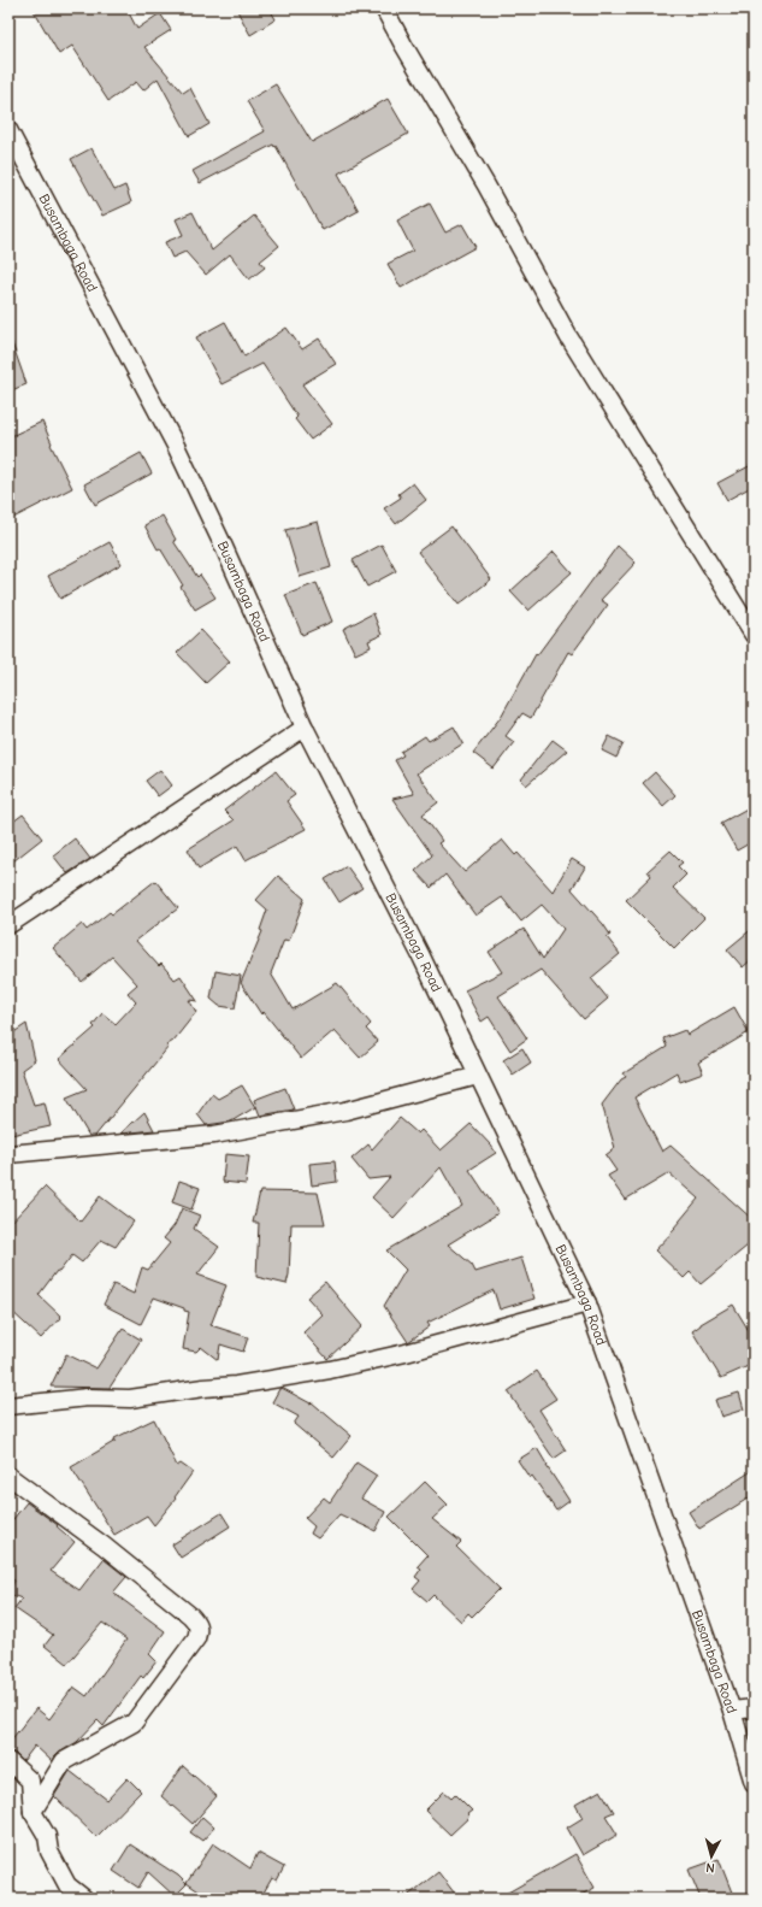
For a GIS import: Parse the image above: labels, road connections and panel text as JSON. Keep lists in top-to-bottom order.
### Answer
{
  "streets": {
    "street": ["Busambaga Road"]
  },
  "north": "bottom"
}
